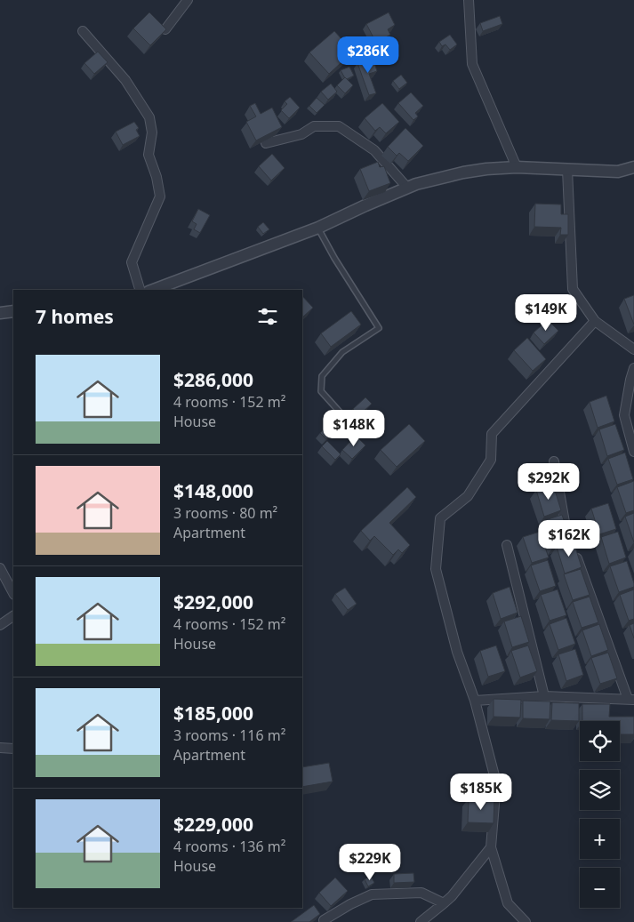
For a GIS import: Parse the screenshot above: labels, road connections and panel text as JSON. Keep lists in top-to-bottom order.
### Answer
{
  "page": {
    "price": [
      "$286K",
      "$149K",
      "$148K",
      "$292K",
      "$162K",
      "$185K",
      "$229K"
    ],
    "heading": "7 homes",
    "list": [
      {
        "name": "$286,000",
        "note": "4 rooms · 152 m² · House"
      },
      {
        "name": "$148,000",
        "note": "3 rooms · 80 m² · Apartment"
      },
      {
        "name": "$292,000",
        "note": "4 rooms · 152 m² · House"
      },
      {
        "name": "$185,000",
        "note": "3 rooms · 116 m² · Apartment"
      },
      {
        "name": "$229,000",
        "note": "4 rooms · 136 m² · House"
      }
    ],
    "map_buttons": ["+", "−"]
  }
}
